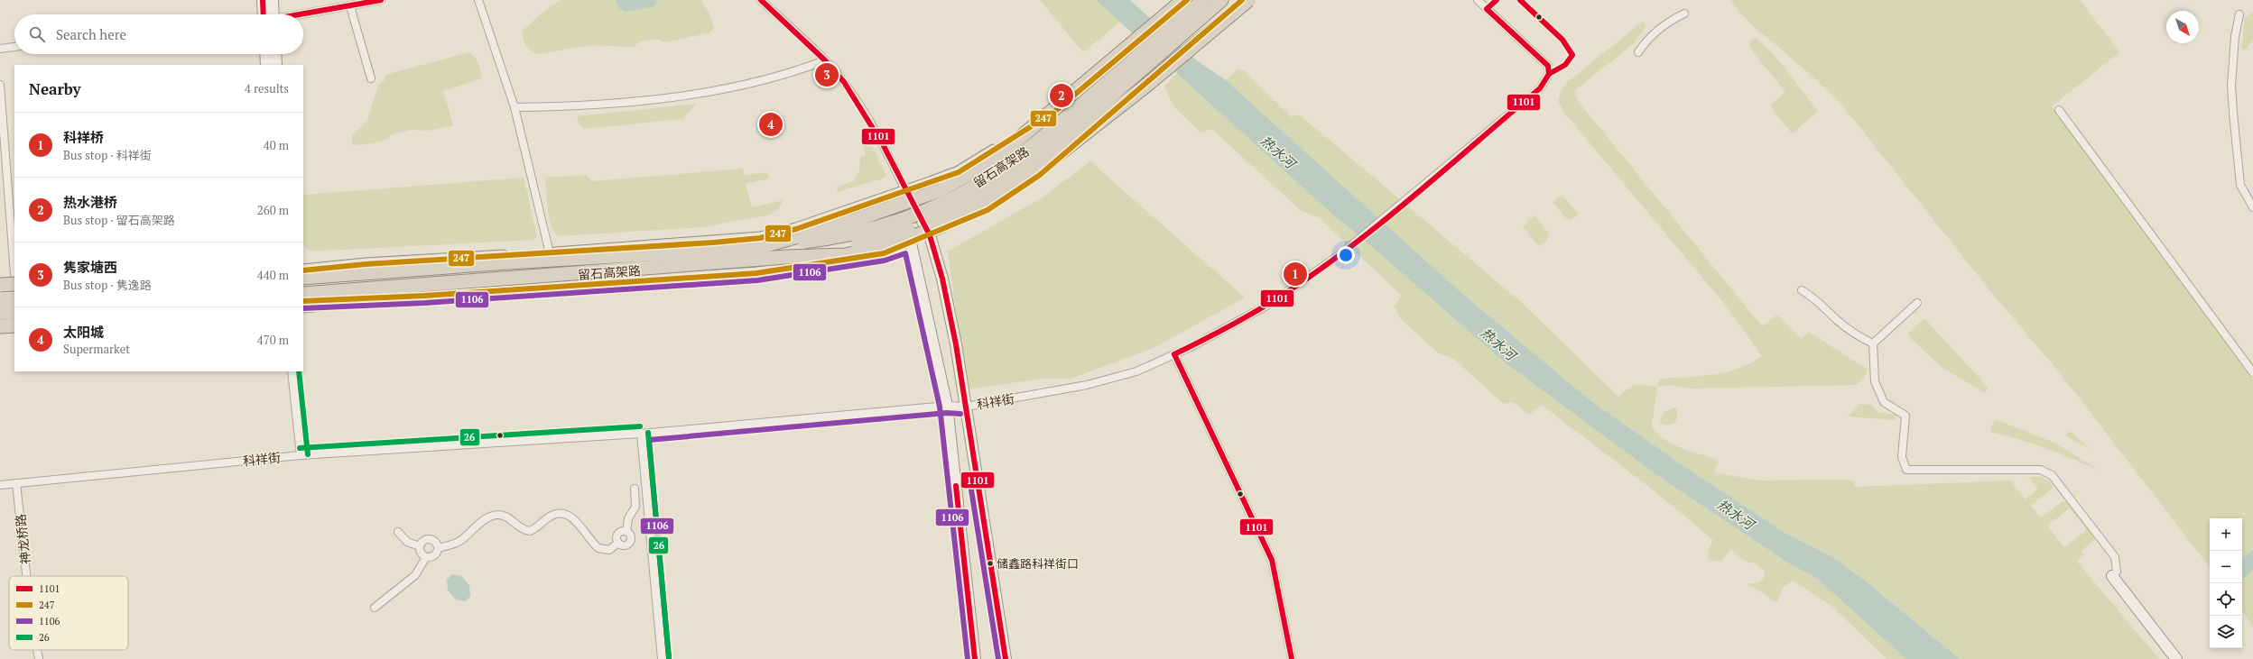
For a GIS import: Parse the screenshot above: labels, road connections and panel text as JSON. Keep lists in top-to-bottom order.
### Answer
{
  "streets": {
    "highway": ["留石高架路"],
    "street": ["科祥街", "神龙桥路"]
  },
  "crossings": [
    ["科祥街", "神龙桥路"]
  ],
  "water": ["热水河"],
  "places": ["储鑫路科祥街口"],
  "lines": [
    "transit line 1101",
    "transit line 247",
    "transit line 1106",
    "transit line 26"
  ],
  "legend": [
    "1101",
    "247",
    "1106",
    "26"
  ],
  "north": "bottom right",
  "page": {
    "search": "Search here",
    "pins": [
      "3",
      "2",
      "4",
      "1"
    ],
    "heading": ["Nearby", "4 results"],
    "list": [
      {
        "mark": "1",
        "name": "科祥桥",
        "note": "Bus stop · 科祥街",
        "value": "40 m"
      },
      {
        "mark": "2",
        "name": "热水港桥",
        "note": "Bus stop · 留石高架路",
        "value": "260 m"
      },
      {
        "mark": "3",
        "name": "隽家塘西",
        "note": "Bus stop · 隽逸路",
        "value": "440 m"
      },
      {
        "mark": "4",
        "name": "太阳城",
        "note": "Supermarket",
        "value": "470 m"
      }
    ],
    "map_buttons": ["+", "−"]
  }
}
